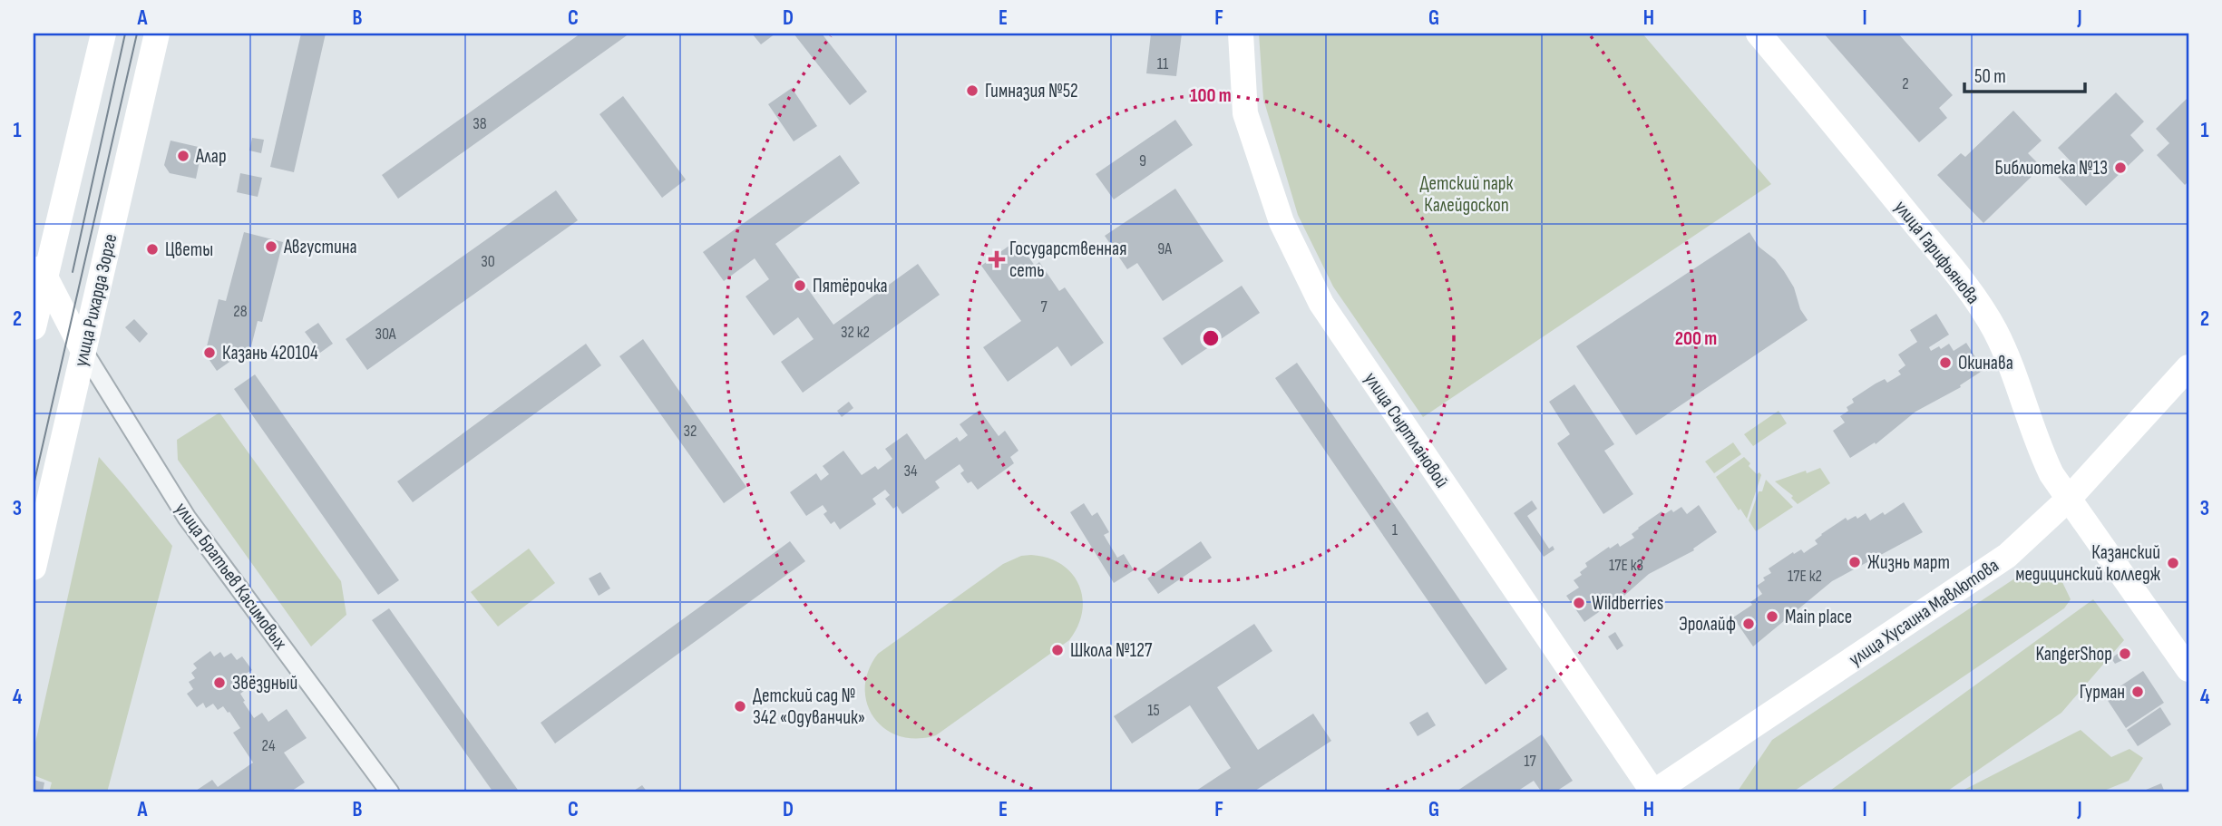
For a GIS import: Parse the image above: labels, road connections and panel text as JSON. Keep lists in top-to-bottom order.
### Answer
{
  "streets": {
    "street": [
      "улица Гарифьянова",
      "улица Рихарда Зорге",
      "улица Сыртлановой",
      "улица Братьев Касимовых",
      "улица Хусаина Мавлютова"
    ]
  },
  "crossings": [
    ["улица Гарифьянова", "улица Хусаина Мавлютова"],
    ["улица Рихарда Зорге", "улица Братьев Касимовых"],
    ["улица Сыртлановой", "улица Хусаина Мавлютова"]
  ],
  "parks": ["Детский парк Калейдоскоп"],
  "places": {
    "other": [
      "Гимназия №52",
      "Алар",
      "Библиотека №13",
      "Августина",
      "Цветы",
      "Пятёрочка",
      "Казань 420104",
      "Окинава",
      "Жизнь март",
      "Казанский медицинский колледж",
      "Wildberries",
      "Main place",
      "Эролайф",
      "Школа №127",
      "KangerShop",
      "Звёздный",
      "Гурман",
      "Детский сад № 342 «Одуванчик»"
    ],
    "health": ["Государственная сеть"]
  },
  "house_numbers": [
    "11",
    "2",
    "38",
    "9",
    "9А",
    "30",
    "7",
    "28",
    "32 к2",
    "30А",
    "32",
    "34",
    "1",
    "17Е к3",
    "17Е к2",
    "15",
    "24",
    "17"
  ],
  "scale_bar": "50 m",
  "grid": {
    "columns": [
      "A",
      "B",
      "C",
      "D",
      "E",
      "F",
      "G",
      "H",
      "I",
      "J"
    ],
    "rows": [
      "1",
      "2",
      "3",
      "4"
    ]
  },
  "rings": ["100 m", "200 m"]
}
